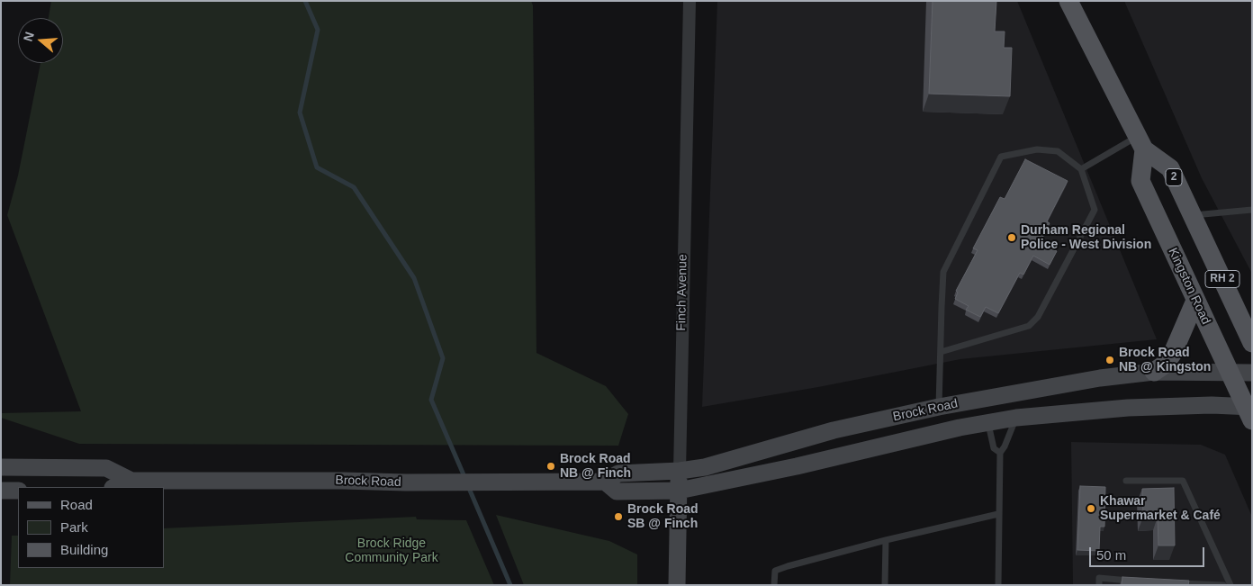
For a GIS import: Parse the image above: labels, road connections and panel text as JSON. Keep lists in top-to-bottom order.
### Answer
{
  "streets": {
    "main road": [
      "2",
      "RH 2",
      "Kingston Road",
      "Finch Avenue",
      "Brock Road"
    ]
  },
  "crossings": [
    ["2", "RH 2"],
    ["2", "Kingston Road"],
    ["Kingston Road", "Brock Road"],
    ["Finch Avenue", "Brock Road"]
  ],
  "parks": ["Brock Ridge Community Park"],
  "places": [
    "Durham Regional Police - West Division",
    "Brock Road NB @ Kingston",
    "Brock Road NB @ Finch",
    "Khawar Supermarket & Café",
    "Brock Road SB @ Finch"
  ],
  "legend": ["Road", "Park", "Building"],
  "scale_bar": "50 m",
  "north": "left"
}
